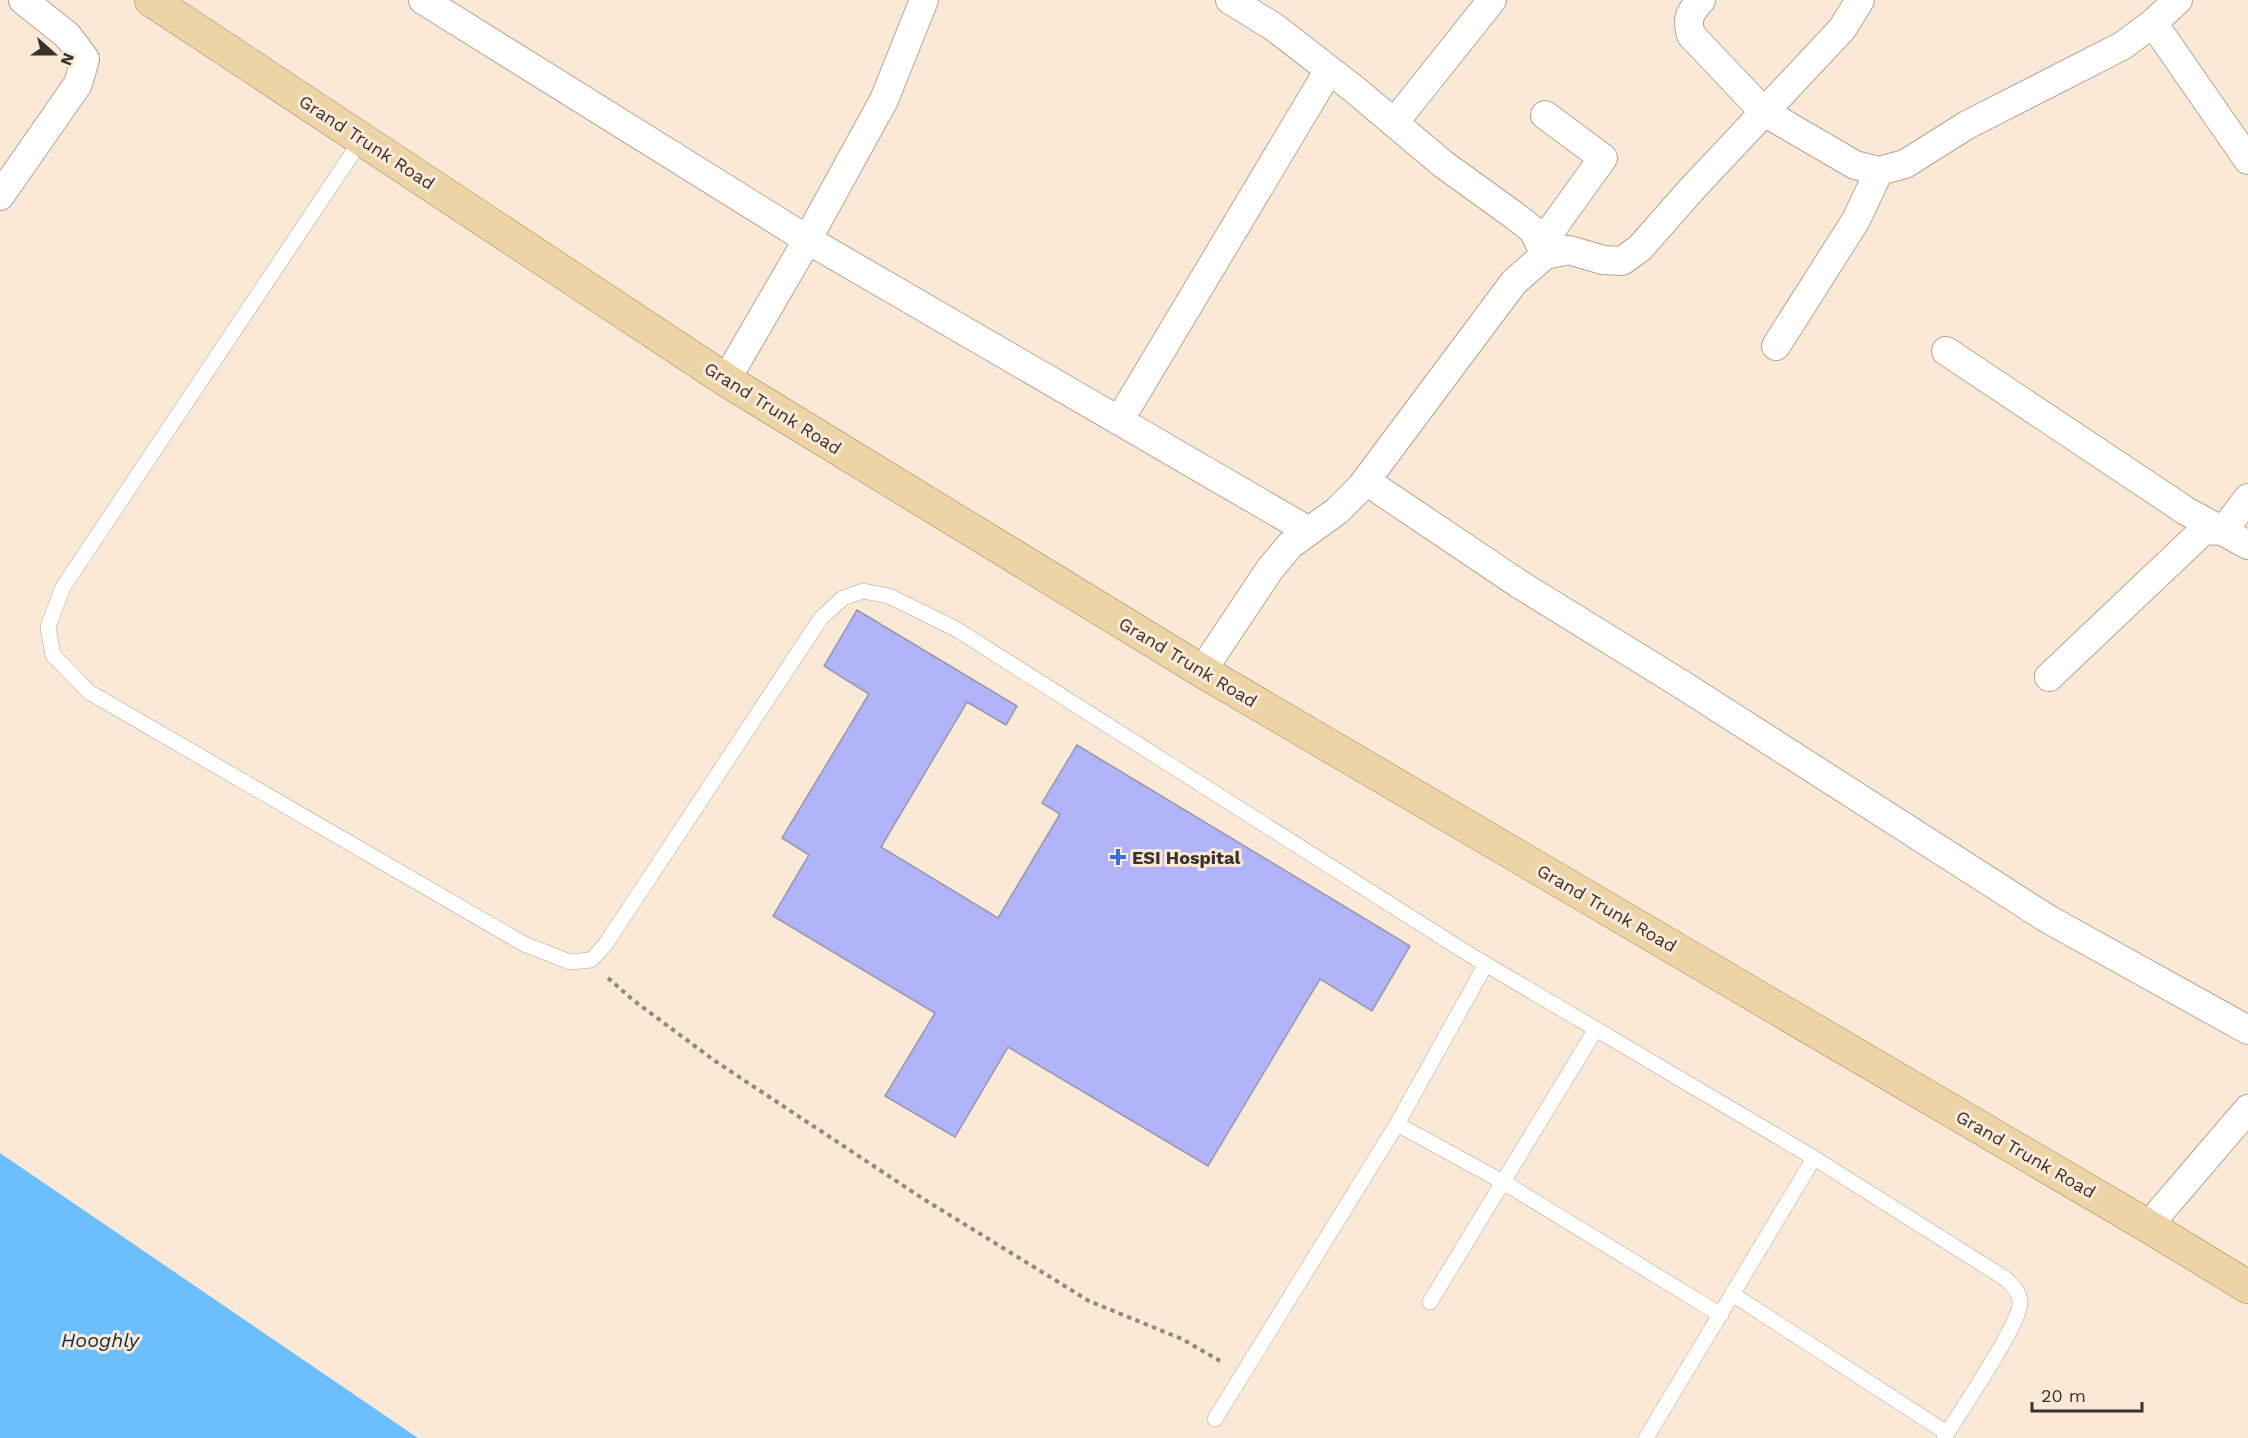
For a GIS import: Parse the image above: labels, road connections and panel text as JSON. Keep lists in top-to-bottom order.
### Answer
{
  "streets": {
    "main road": ["Grand Trunk Road"]
  },
  "water": ["Hooghly"],
  "places": {
    "health": ["ESI Hospital"]
  },
  "scale_bar": "20 m",
  "north": "right"
}
